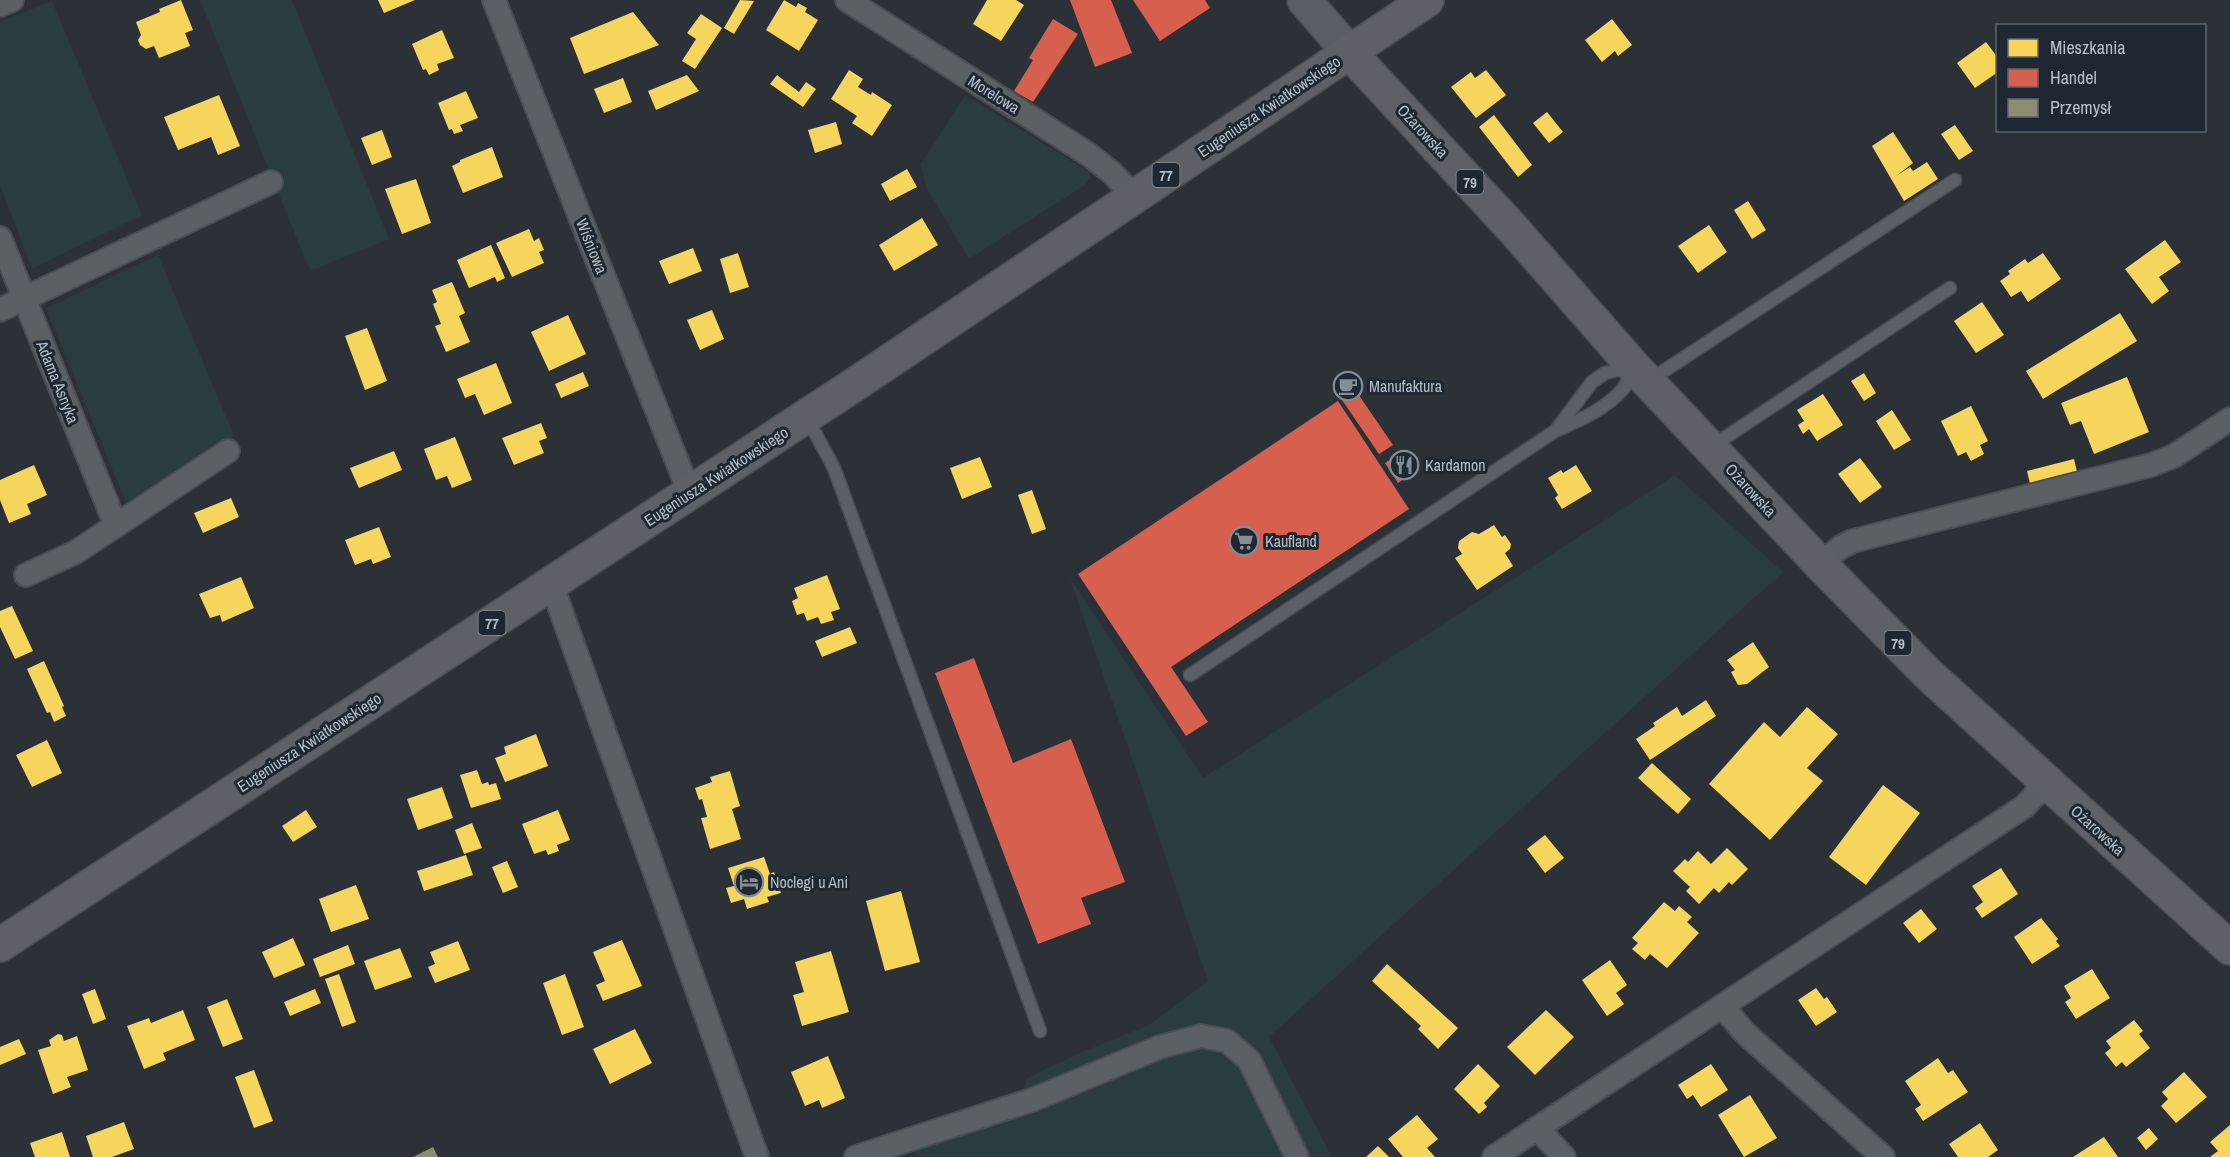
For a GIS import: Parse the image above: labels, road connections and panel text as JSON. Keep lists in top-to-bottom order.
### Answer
{
  "streets": {
    "main road": [
      "Eugeniusza Kwiatkowskiego",
      "Ożarowska",
      "77",
      "79"
    ],
    "street": ["Morelowa", "Wiśniowa", "Adama Asnyka"]
  },
  "crossings": [
    ["Morelowa", "Eugeniusza Kwiatkowskiego"],
    ["Eugeniusza Kwiatkowskiego", "Ożarowska"],
    ["Eugeniusza Kwiatkowskiego", "Wiśniowa"]
  ],
  "places": {
    "cafe": ["Manufaktura"],
    "restaurant": ["Kardamon"],
    "supermarket": ["Kaufland"],
    "hotel": ["Noclegi u Ani"]
  },
  "legend": ["Mieszkania", "Handel", "Przemysł"]
}
